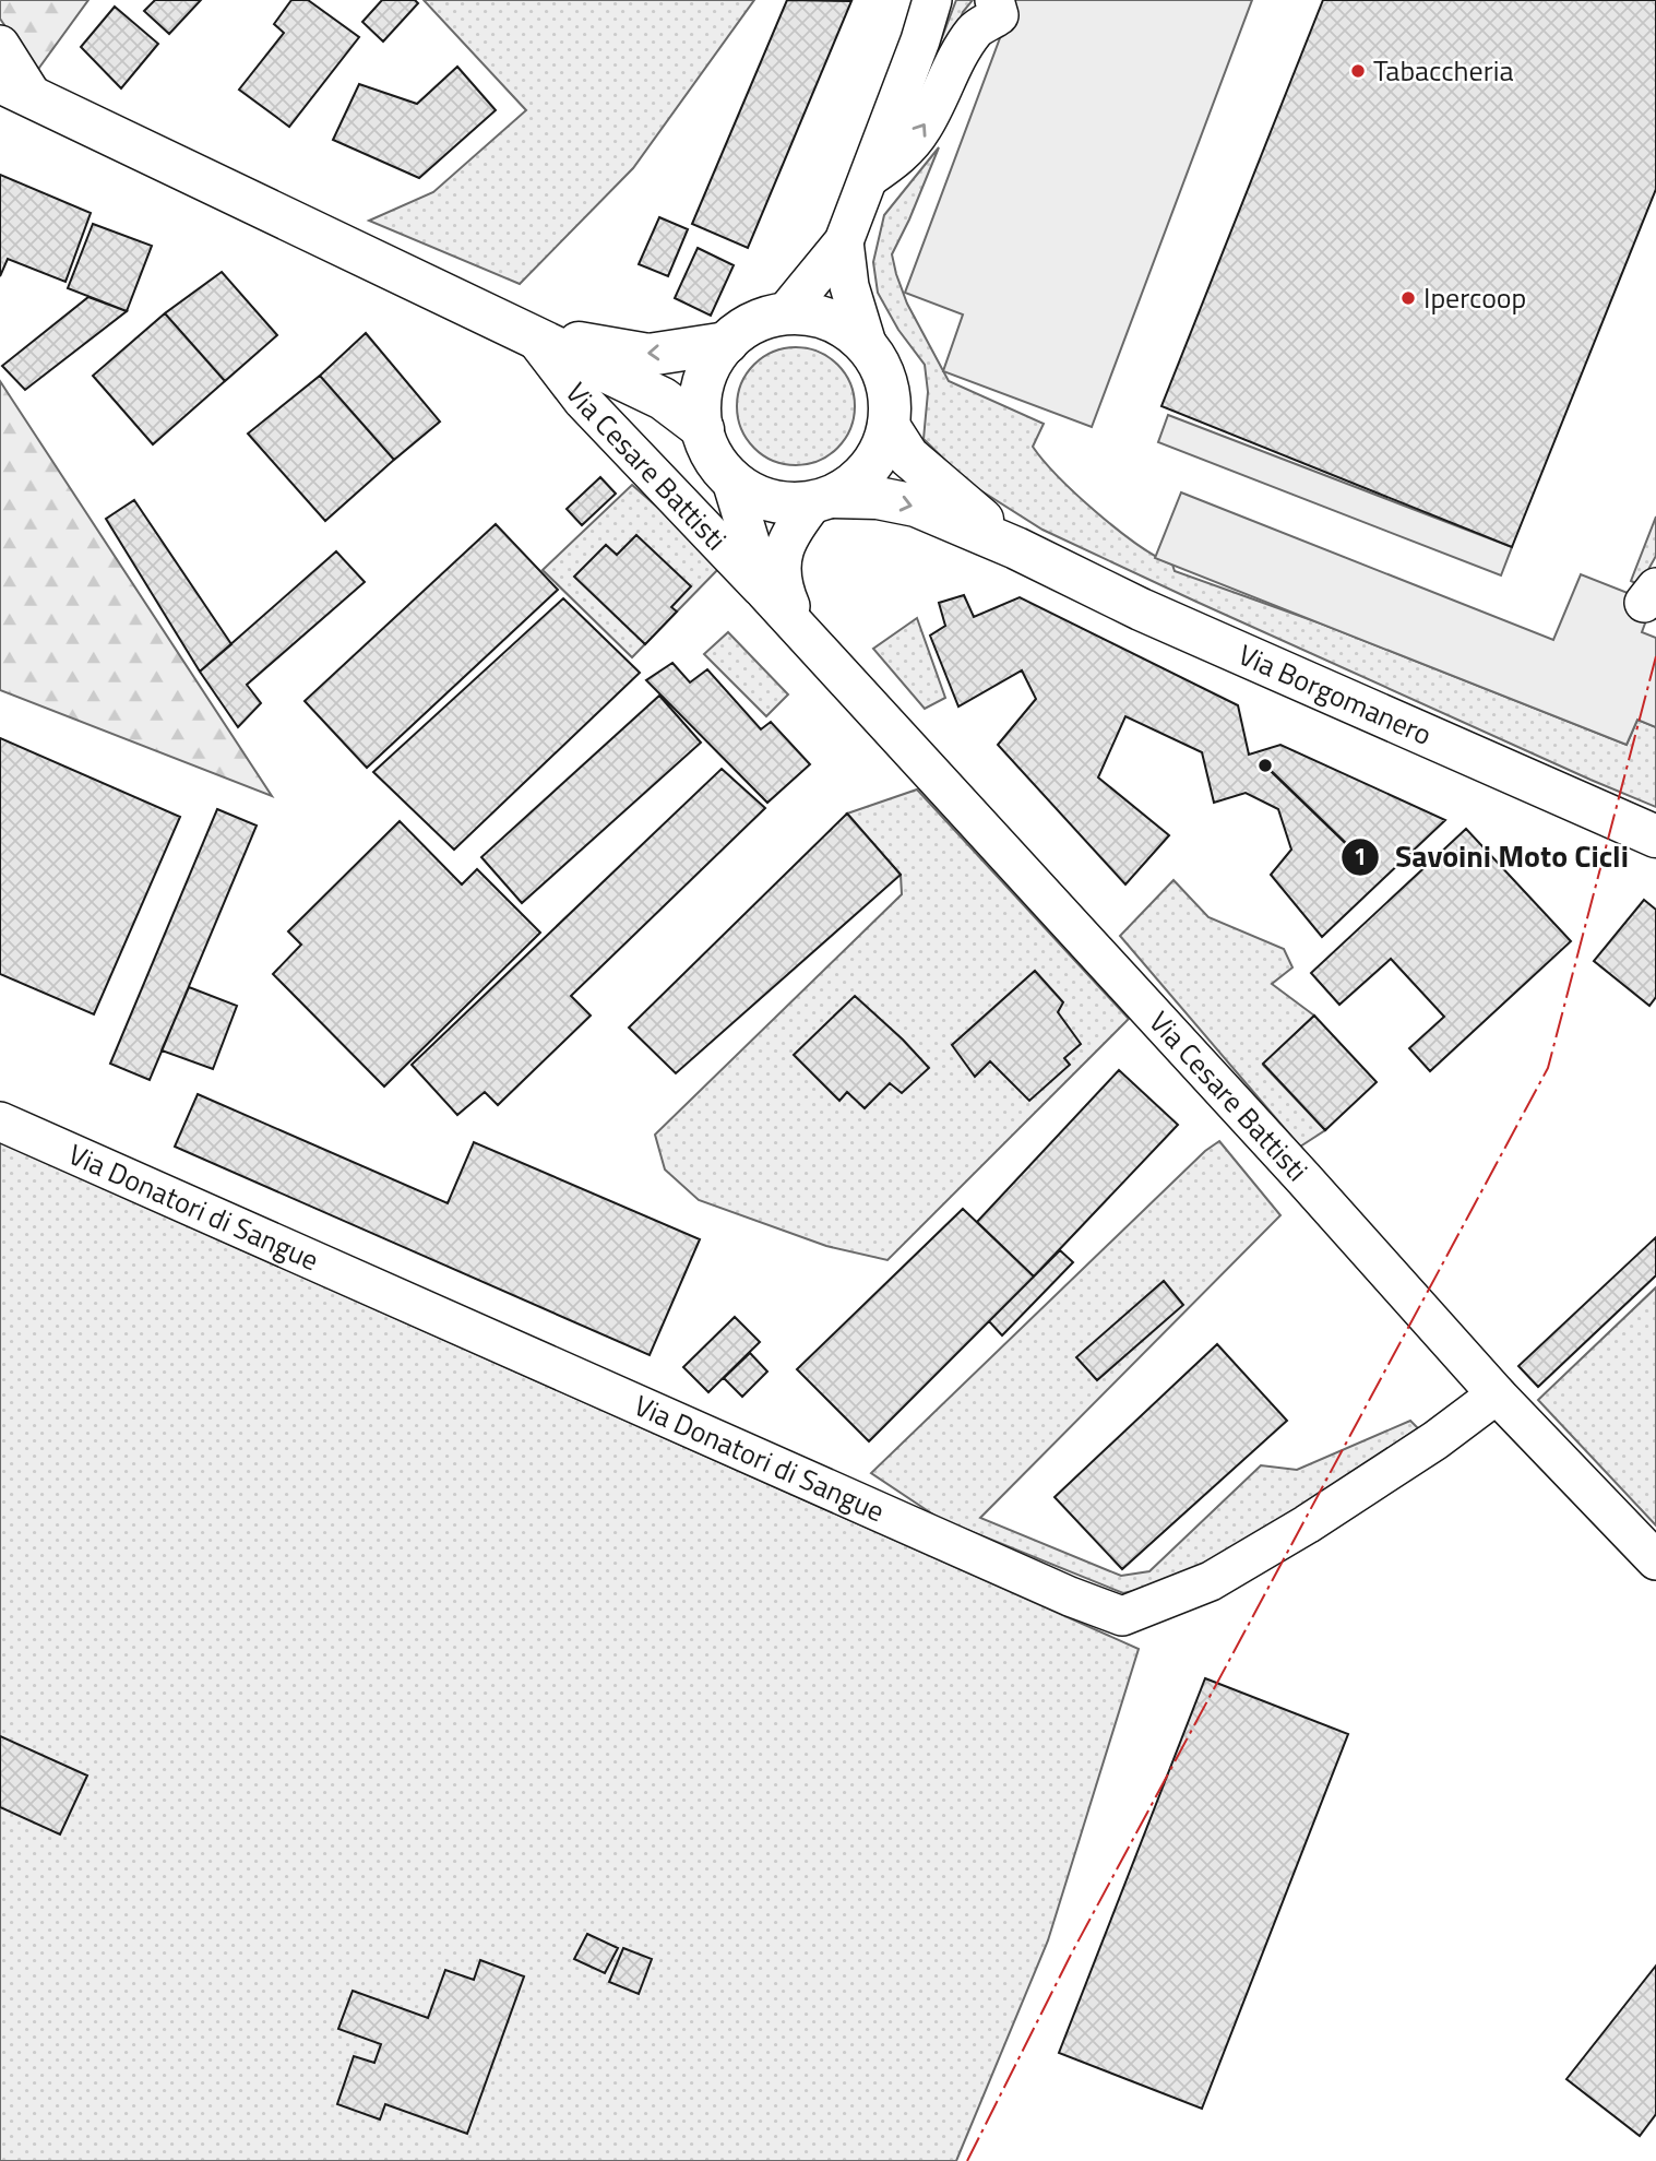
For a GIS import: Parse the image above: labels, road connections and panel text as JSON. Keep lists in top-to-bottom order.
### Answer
{
  "streets": {
    "main road": ["Via Borgomanero"],
    "street": ["Via Cesare Battisti", "Via Donatori di Sangue"]
  },
  "crossings": [
    ["Via Cesare Battisti", "Via Borgomanero"],
    ["Via Cesare Battisti", "Via Donatori di Sangue"]
  ],
  "places": ["Tabaccheria", "Ipercoop", "Savoini Moto Cicli"]
}
